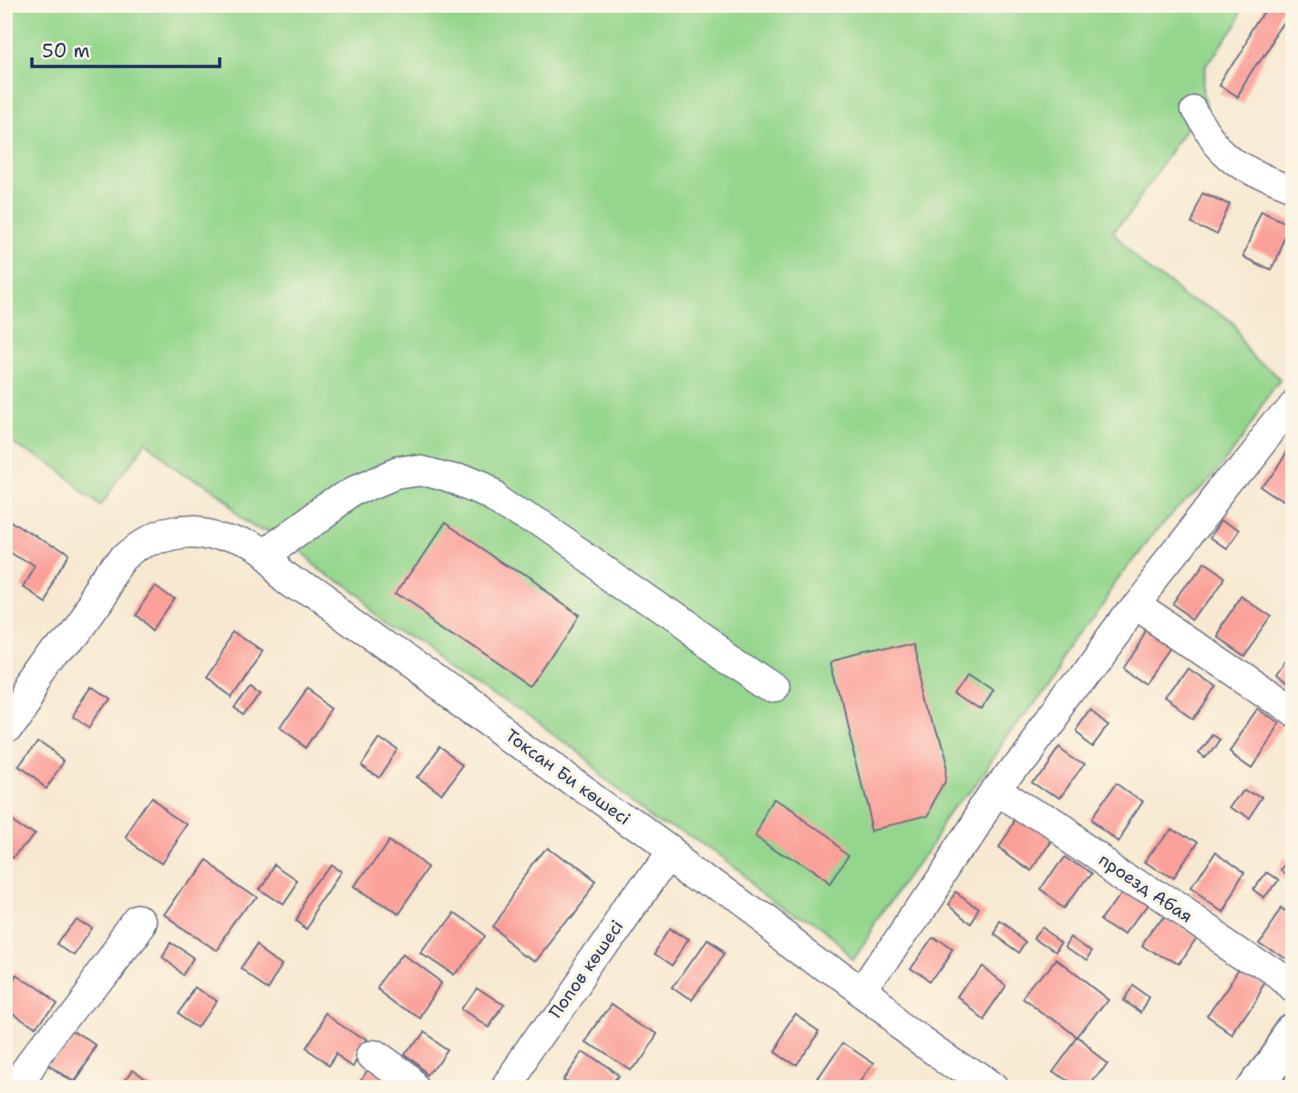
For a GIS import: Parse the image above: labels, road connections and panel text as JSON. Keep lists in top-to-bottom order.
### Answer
{
  "streets": {
    "street": ["Токсан Би көшесі", "проезд Абая", "Попов көшесі"]
  },
  "crossings": [
    ["Токсан Би көшесі", "Попов көшесі"]
  ],
  "scale_bar": "50 m"
}
